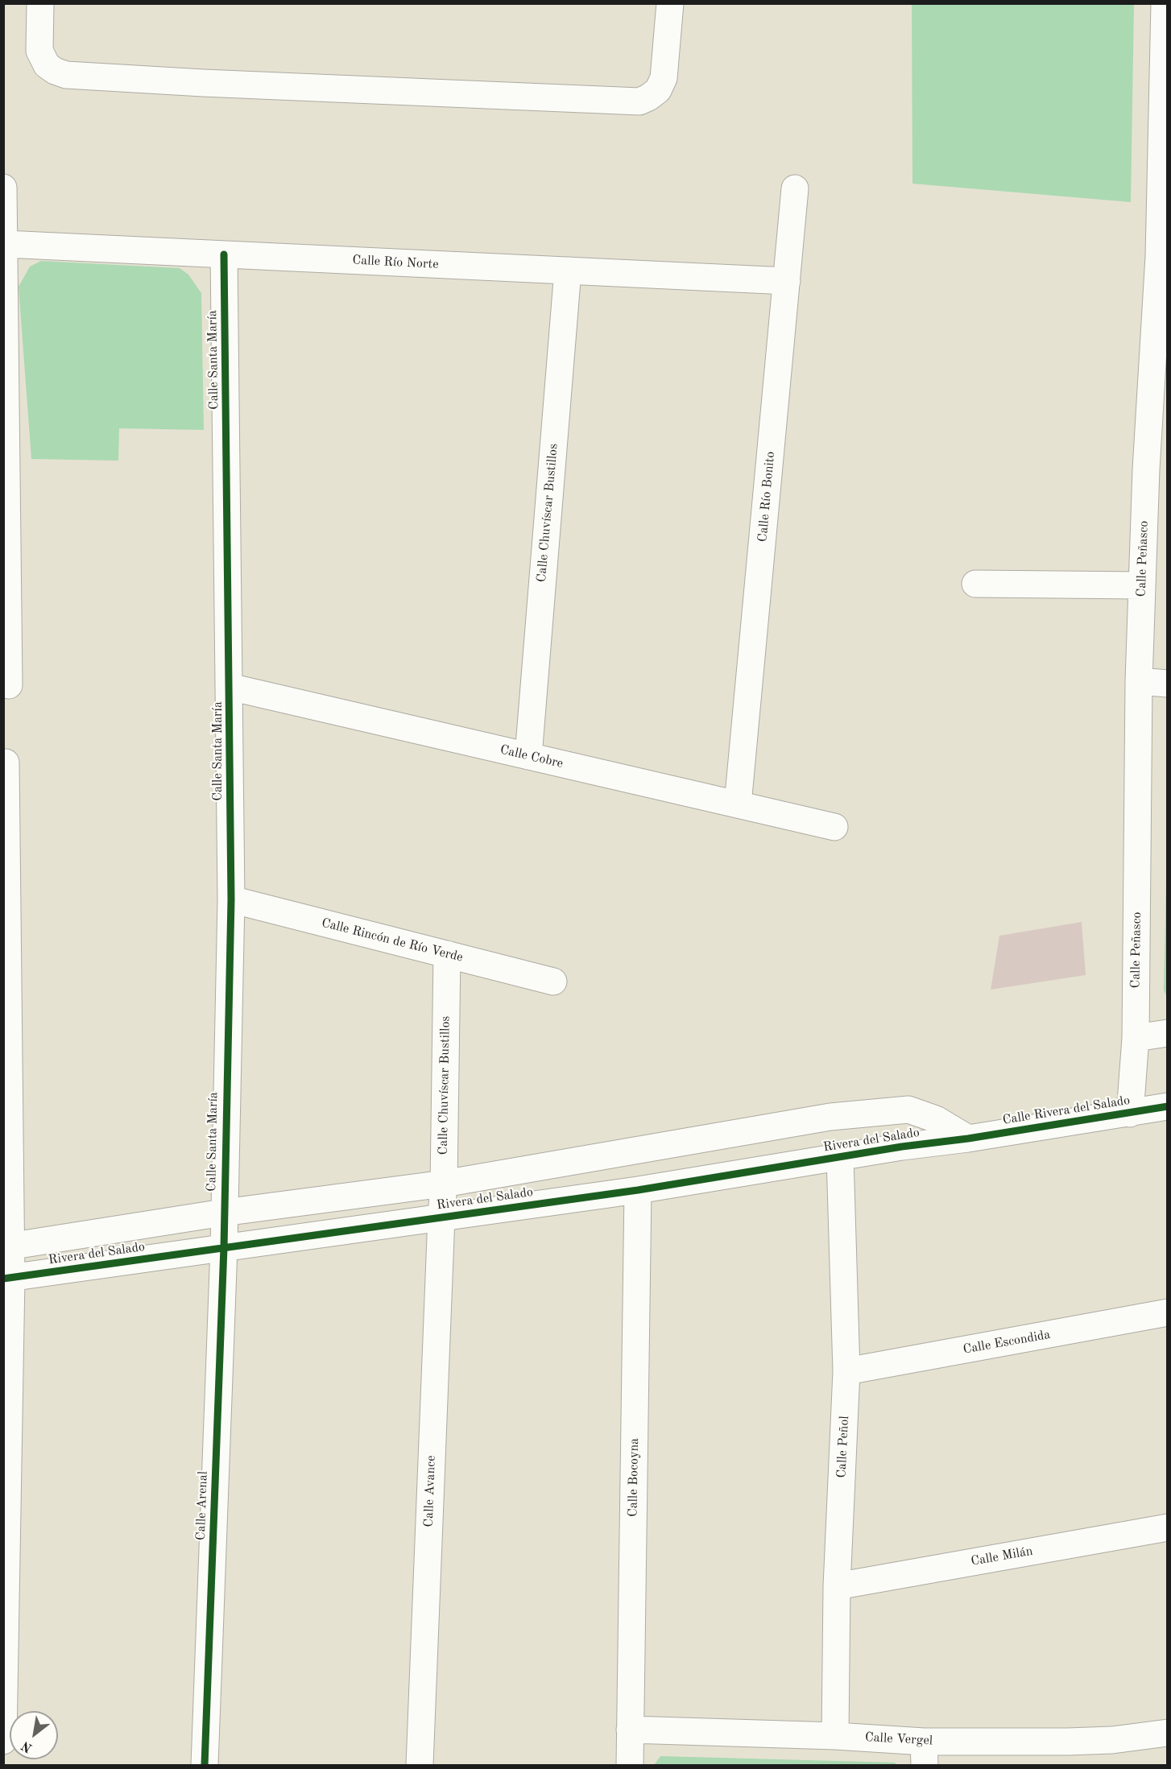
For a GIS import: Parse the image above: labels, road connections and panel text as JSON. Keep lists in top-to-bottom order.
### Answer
{
  "streets": {
    "street": [
      "Calle Río Norte",
      "Calle Santa María",
      "Calle Río Bonito",
      "Calle Chuvíscar Bustillos",
      "Calle Peñasco",
      "Calle Cobre",
      "Calle Rincón de Río Verde",
      "Calle Rivera del Salado",
      "Rivera del Salado",
      "Calle Escondida",
      "Calle Peñol",
      "Calle Bocoyna",
      "Calle Avance",
      "Calle Arenal",
      "Calle Milán",
      "Calle Vergel"
    ]
  },
  "crossings": [
    ["Calle Río Norte", "Calle Santa María"],
    ["Calle Río Norte", "Calle Río Bonito"],
    ["Calle Río Norte", "Calle Chuvíscar Bustillos"],
    ["Calle Santa María", "Calle Cobre"],
    ["Calle Santa María", "Calle Rincón de Río Verde"],
    ["Calle Santa María", "Rivera del Salado"],
    ["Calle Santa María", "Calle Arenal"],
    ["Calle Río Bonito", "Calle Cobre"],
    ["Calle Chuvíscar Bustillos", "Calle Cobre"],
    ["Calle Chuvíscar Bustillos", "Calle Rincón de Río Verde"],
    ["Calle Chuvíscar Bustillos", "Rivera del Salado"],
    ["Calle Chuvíscar Bustillos", "Calle Avance"],
    ["Calle Peñasco", "Calle Rivera del Salado"],
    ["Calle Rivera del Salado", "Rivera del Salado"],
    ["Rivera del Salado", "Calle Peñol"],
    ["Rivera del Salado", "Calle Bocoyna"],
    ["Rivera del Salado", "Calle Avance"],
    ["Rivera del Salado", "Calle Arenal"],
    ["Calle Escondida", "Calle Peñol"],
    ["Calle Peñol", "Calle Milán"],
    ["Calle Peñol", "Calle Vergel"],
    ["Calle Bocoyna", "Calle Vergel"]
  ],
  "north": "bottom left"
}
